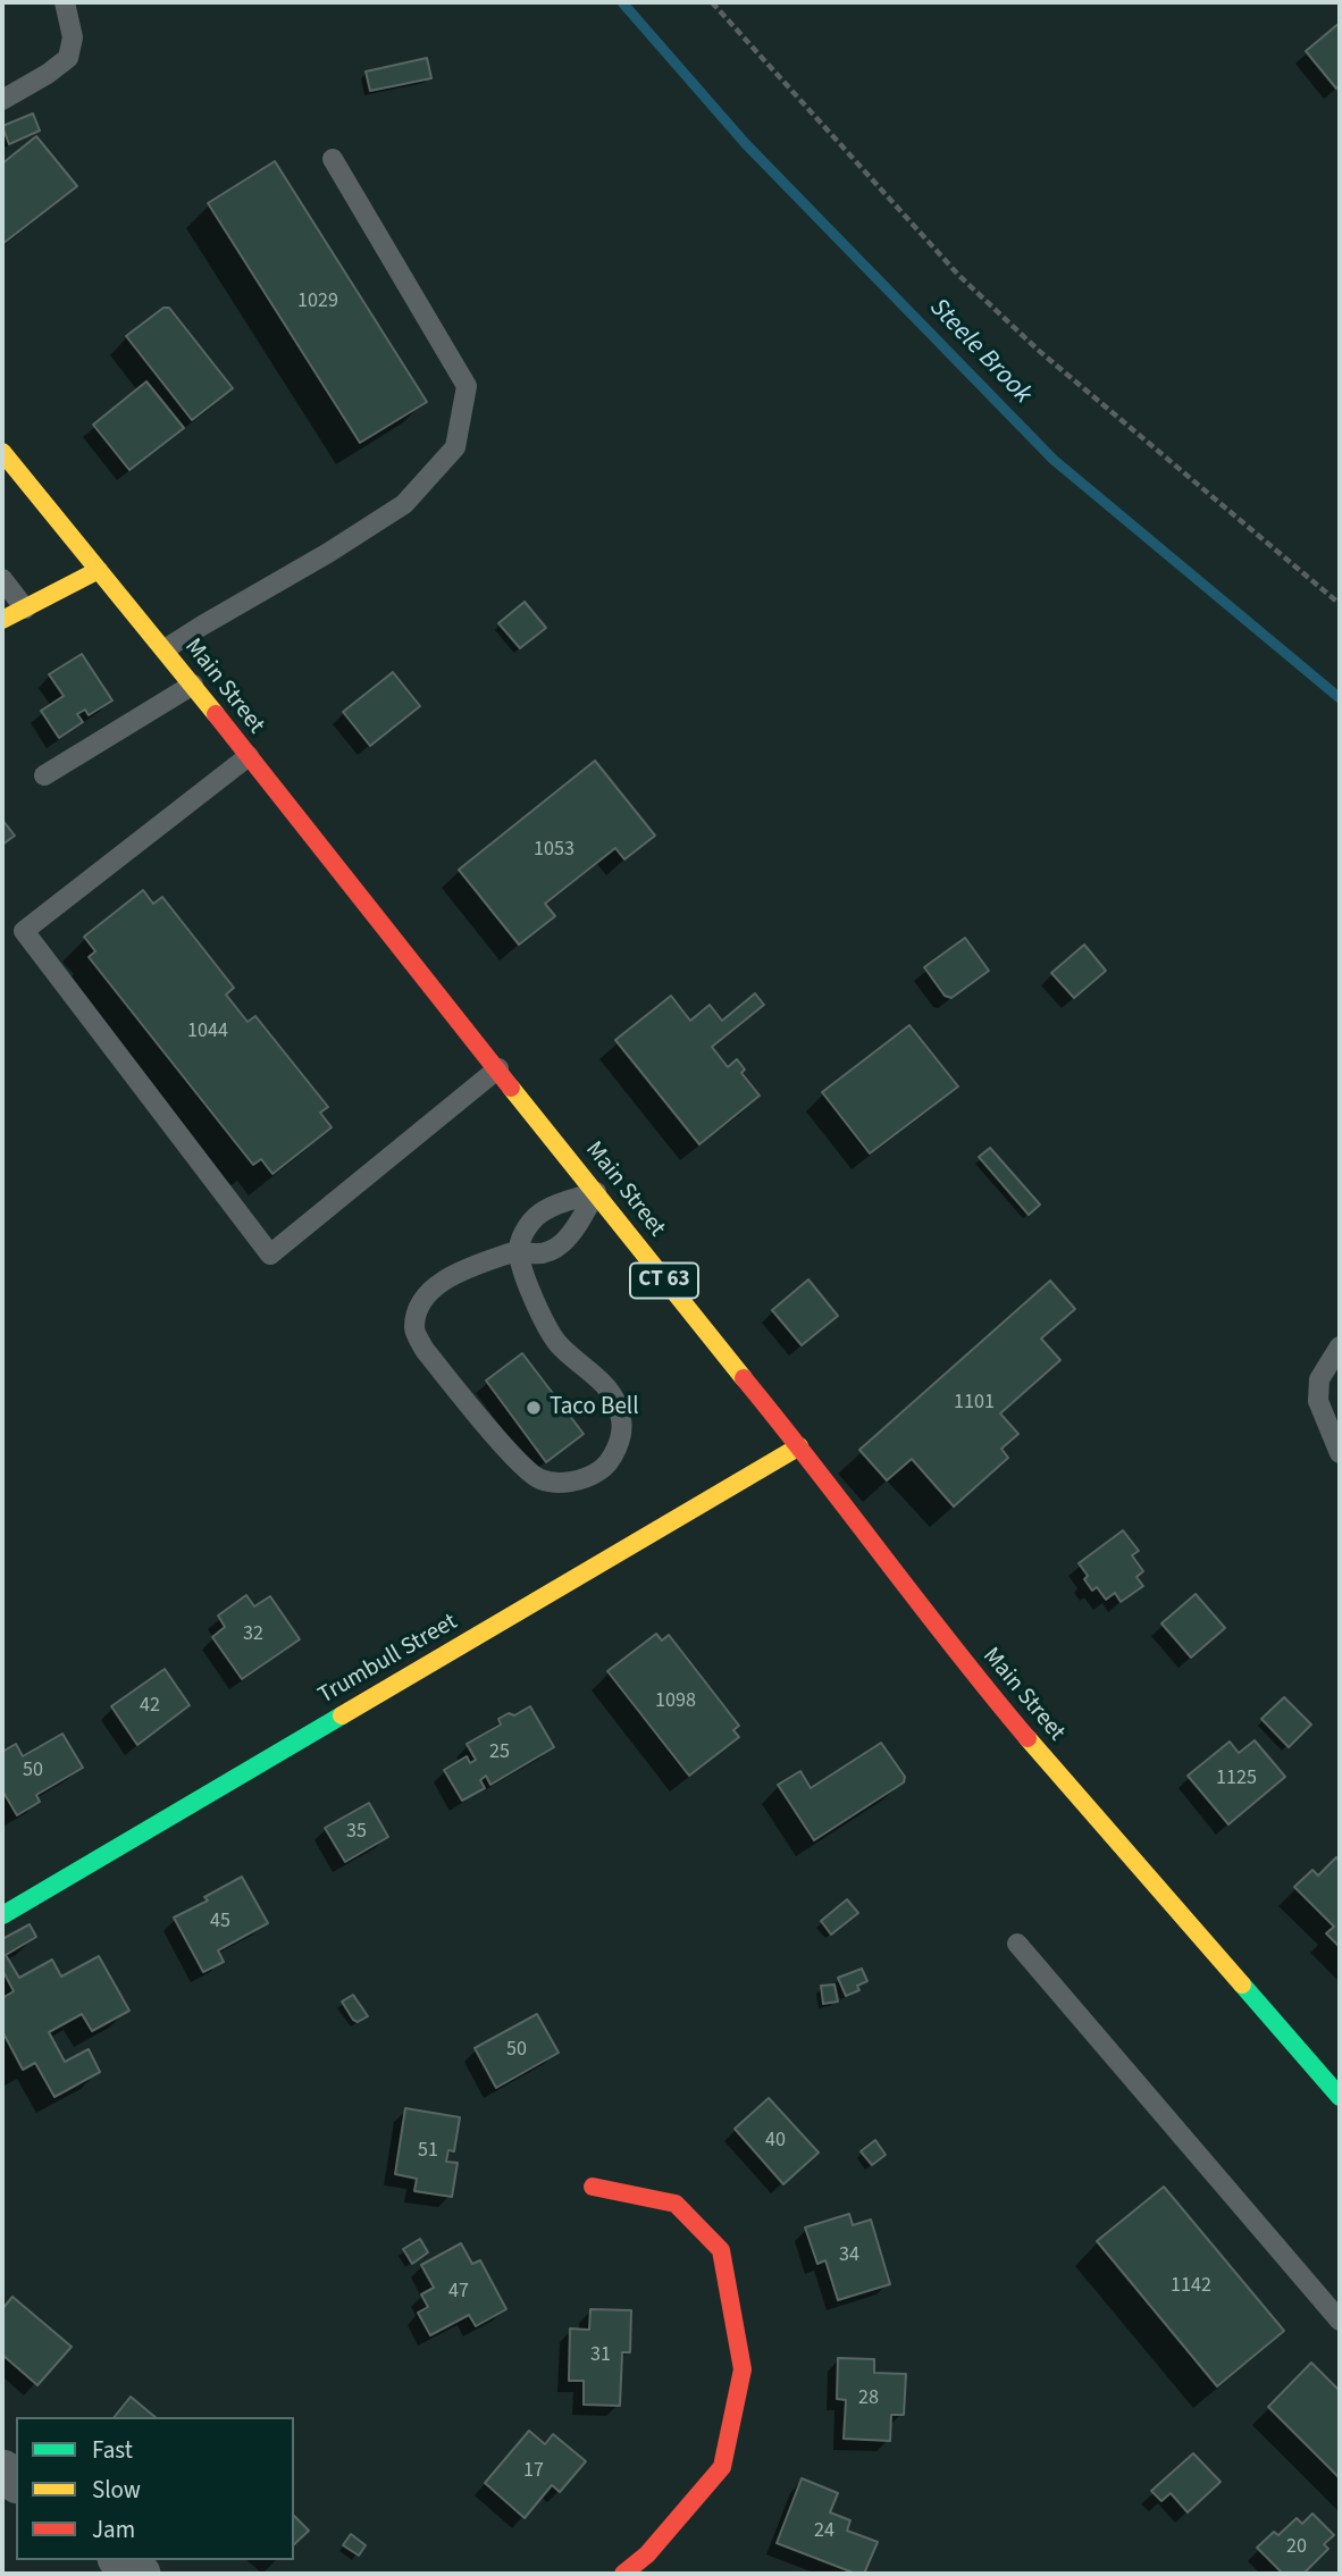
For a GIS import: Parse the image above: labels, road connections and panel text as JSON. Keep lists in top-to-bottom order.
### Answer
{
  "streets": {
    "main road": ["Main Street", "CT 63", "Trumbull Street"]
  },
  "crossings": [
    ["Main Street", "Trumbull Street"]
  ],
  "water": ["Steele Brook"],
  "places": ["Taco Bell"],
  "house_numbers": [
    "1029",
    "1053",
    "1044",
    "1101",
    "32",
    "1098",
    "42",
    "25",
    "50",
    "1125",
    "35",
    "45",
    "50",
    "40",
    "51",
    "34",
    "1142",
    "47",
    "31",
    "28",
    "17",
    "24",
    "20"
  ],
  "legend": ["Fast", "Slow", "Jam"]
}
